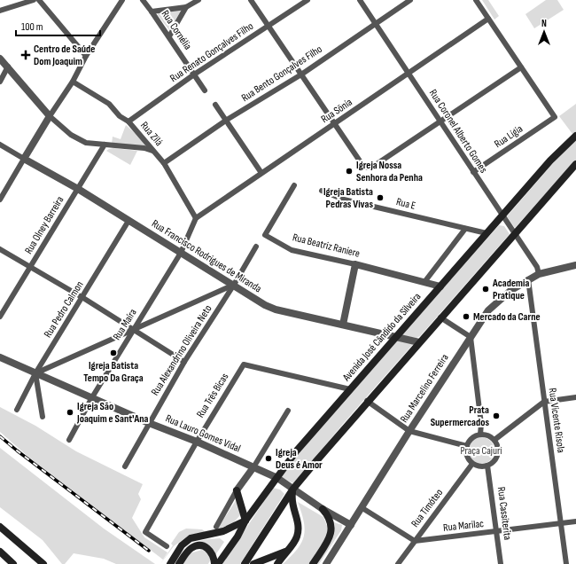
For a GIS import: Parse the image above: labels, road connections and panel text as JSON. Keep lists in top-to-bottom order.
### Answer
{
  "streets": {
    "main road": ["Avenida José Cândido da Silveira"],
    "street": [
      "Rua Cornélia",
      "Rua Renato Gonçalves Filho",
      "Rua Bento Gonçalves Filho",
      "Rua Sônia",
      "Rua Coronel Alberto Gomes",
      "Rua Zilá",
      "Rua Lígia",
      "Rua E",
      "Rua Olney Barreira",
      "Rua Beatriz Raniere",
      "Rua Francisco Rodrigues de Miranda",
      "Rua Pedro Calmon",
      "Rua Maíra",
      "Rua Alexandrino Oliveira Neto",
      "Rua Marcelino Ferreira",
      "Rua Três Bicas",
      "Rua Vicente Risola",
      "Rua Lauro Gomes Vidal",
      "Rua Timóteo",
      "Rua Cassiterita",
      "Rua Marilac"
    ]
  },
  "crossings": [
    ["Rua Cornélia", "Rua Renato Gonçalves Filho"],
    ["Rua Renato Gonçalves Filho", "Rua Zilá"],
    ["Rua Bento Gonçalves Filho", "Rua Coronel Alberto Gomes"],
    ["Rua Bento Gonçalves Filho", "Rua Zilá"],
    ["Rua Sônia", "Rua Coronel Alberto Gomes"],
    ["Rua Sônia", "Rua Zilá"],
    ["Rua Sônia", "Rua Maíra"],
    ["Rua Coronel Alberto Gomes", "Rua Lígia"],
    ["Rua Coronel Alberto Gomes", "Avenida José Cândido da Silveira"],
    ["Rua Coronel Alberto Gomes", "Rua Marcelino Ferreira"],
    ["Rua Zilá", "Rua Maíra"],
    ["Rua E", "Avenida José Cândido da Silveira"],
    ["Rua Olney Barreira", "Rua Francisco Rodrigues de Miranda"],
    ["Rua Beatriz Raniere", "Avenida José Cândido da Silveira"],
    ["Rua Francisco Rodrigues de Miranda", "Rua Pedro Calmon"],
    ["Rua Francisco Rodrigues de Miranda", "Rua Maíra"],
    ["Rua Francisco Rodrigues de Miranda", "Avenida José Cândido da Silveira"],
    ["Rua Francisco Rodrigues de Miranda", "Rua Alexandrino Oliveira Neto"],
    ["Rua Pedro Calmon", "Rua Lauro Gomes Vidal"],
    ["Rua Maíra", "Rua Lauro Gomes Vidal"],
    ["Avenida José Cândido da Silveira", "Rua Três Bicas"],
    ["Avenida José Cândido da Silveira", "Rua Lauro Gomes Vidal"],
    ["Rua Alexandrino Oliveira Neto", "Rua Lauro Gomes Vidal"],
    ["Rua Marcelino Ferreira", "Rua Vicente Risola"],
    ["Rua Marcelino Ferreira", "Rua Lauro Gomes Vidal"],
    ["Rua Três Bicas", "Rua Lauro Gomes Vidal"],
    ["Rua Vicente Risola", "Rua Marilac"],
    ["Rua Timóteo", "Rua Cassiterita"],
    ["Rua Timóteo", "Rua Marilac"],
    ["Rua Cassiterita", "Rua Marilac"]
  ],
  "parks": ["Praça Cajurí"],
  "places": {
    "health": ["Centro de Saúde Dom Joaquim"],
    "other": [
      "Igreja Nossa Senhora da Penha",
      "Igreja Batista Pedras Vivas",
      "Academia Pratique",
      "Mercado da Carne",
      "Igreja Batista Tempo Da Graça",
      "Igreja São Joaquim e Sant'Ana",
      "Prata Supermercados",
      "Igreja Deus é Amor"
    ]
  },
  "scale_bar": "100 m",
  "north": "top"
}
